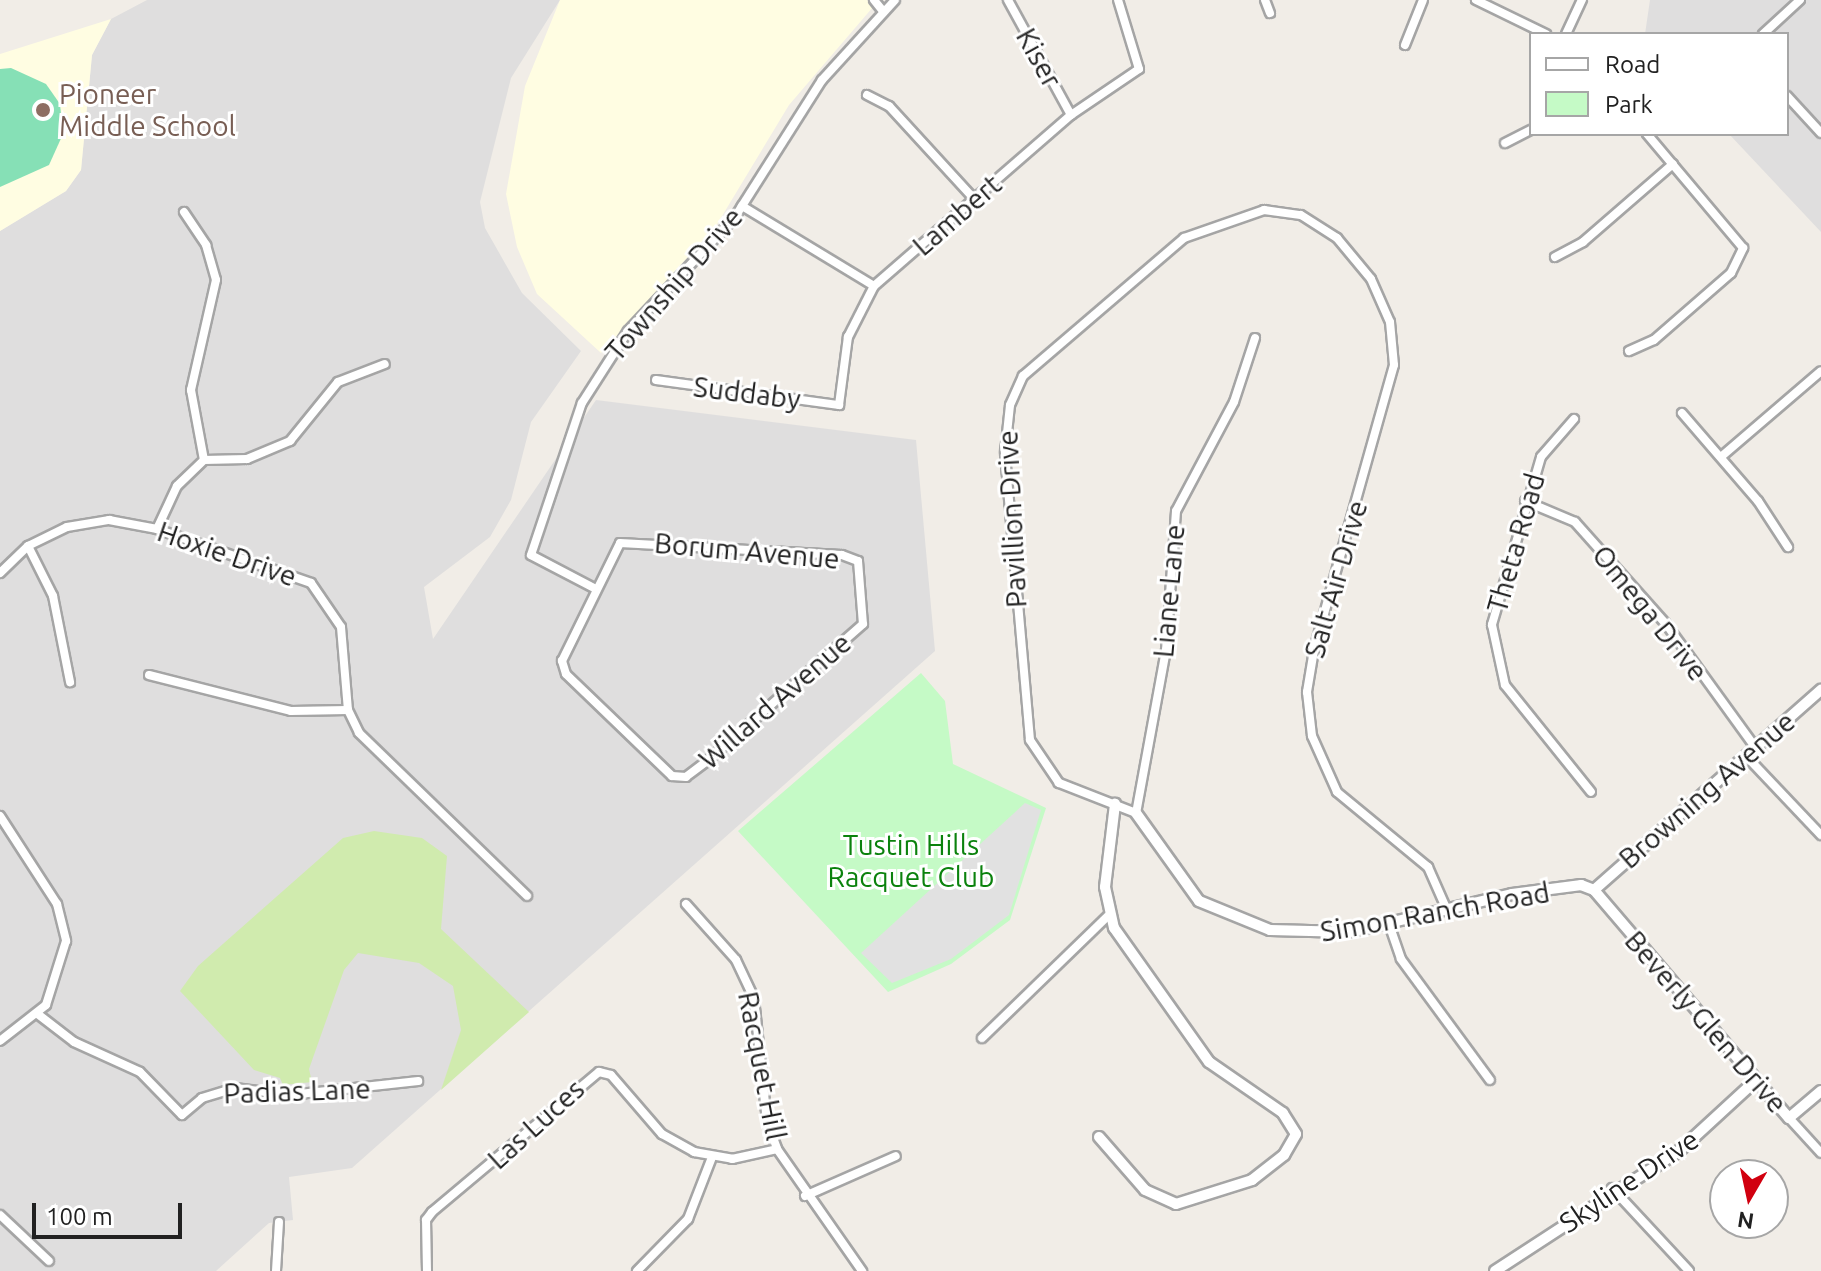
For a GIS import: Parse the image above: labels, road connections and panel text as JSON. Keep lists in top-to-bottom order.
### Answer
{
  "streets": {
    "street": [
      "Kiser",
      "Lambert",
      "Township Drive",
      "Suddaby",
      "Pavillion Drive",
      "Theta Road",
      "Borum Avenue",
      "Hoxie Drive",
      "Salt Air Drive",
      "Liane Lane",
      "Omega Drive",
      "Willard Avenue",
      "Browning Avenue",
      "Simon Ranch Road",
      "Beverly Glen Drive",
      "Racquet Hill",
      "Padias Lane",
      "Las Luces",
      "Skyline Drive"
    ]
  },
  "crossings": [
    ["Kiser", "Lambert"],
    ["Lambert", "Suddaby"],
    ["Township Drive", "Borum Avenue"],
    ["Township Drive", "Willard Avenue"],
    ["Pavillion Drive", "Salt Air Drive"],
    ["Pavillion Drive", "Liane Lane"],
    ["Pavillion Drive", "Simon Ranch Road"],
    ["Theta Road", "Omega Drive"],
    ["Borum Avenue", "Willard Avenue"],
    ["Salt Air Drive", "Simon Ranch Road"],
    ["Liane Lane", "Simon Ranch Road"],
    ["Omega Drive", "Browning Avenue"],
    ["Browning Avenue", "Simon Ranch Road"],
    ["Browning Avenue", "Beverly Glen Drive"],
    ["Simon Ranch Road", "Beverly Glen Drive"],
    ["Beverly Glen Drive", "Skyline Drive"]
  ],
  "parks": ["Tustin Hills Racquet Club"],
  "places": ["Pioneer Middle School"],
  "legend": ["Road", "Park"],
  "scale_bar": "100 m",
  "north": "bottom"
}
